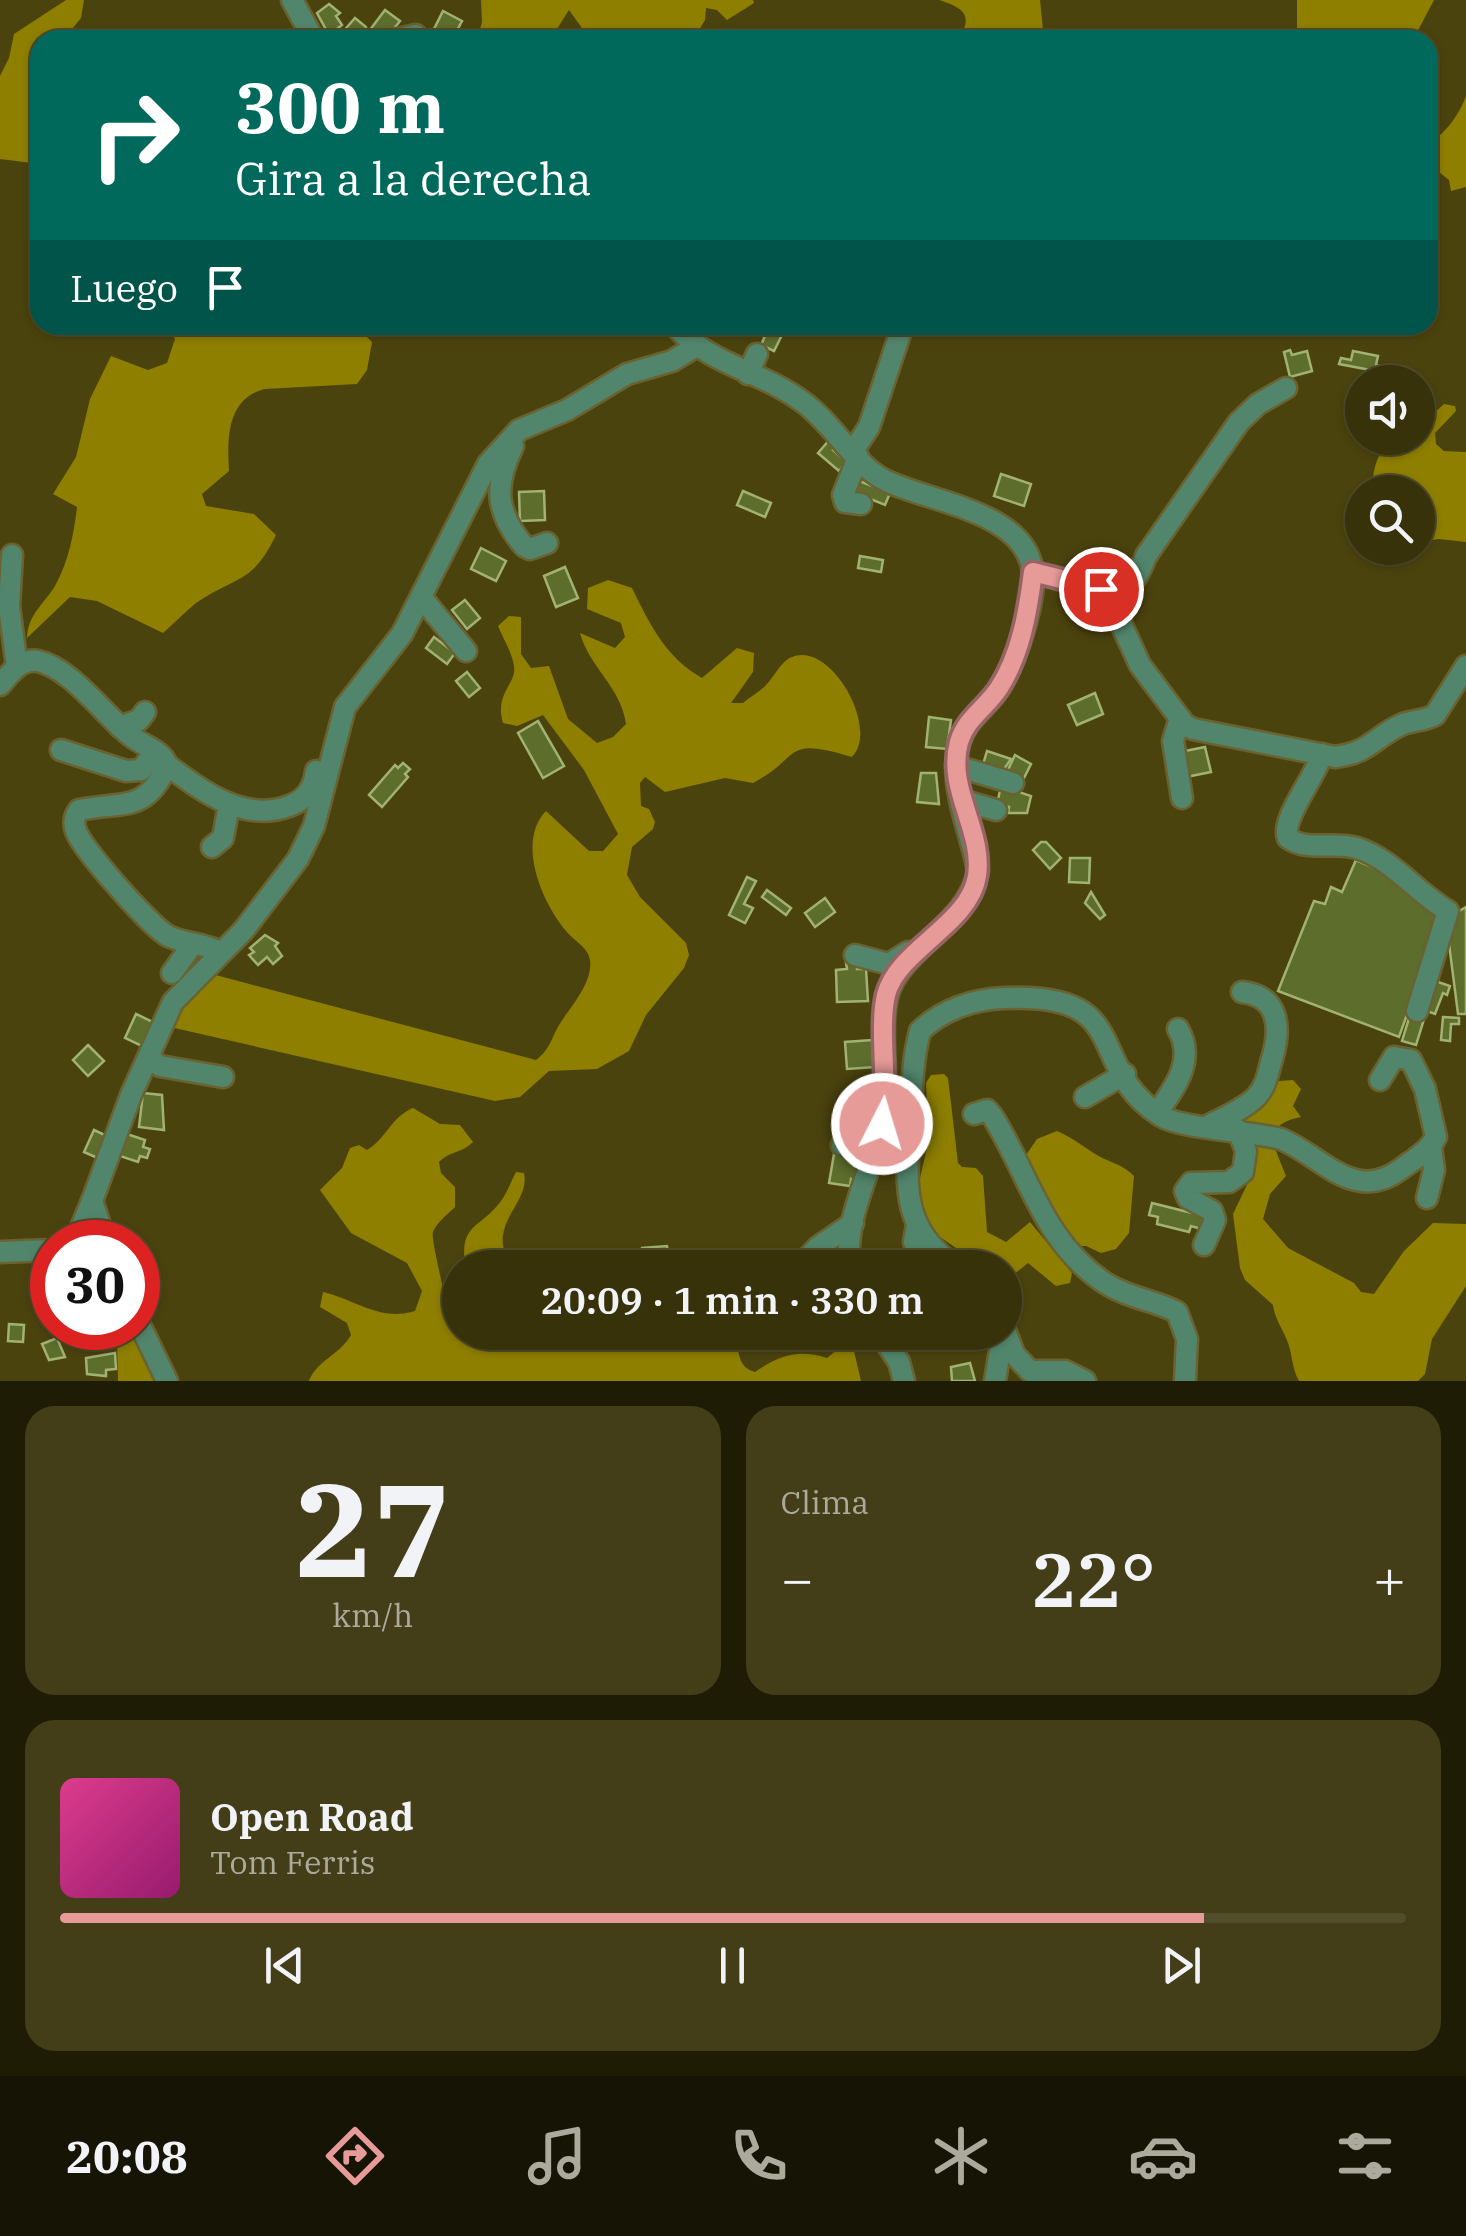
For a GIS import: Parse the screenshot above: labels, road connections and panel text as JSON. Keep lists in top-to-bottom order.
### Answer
{
  "page": {
    "turn": ["300 m", "Gira a la derecha"],
    "then": "Luego",
    "limit": "30",
    "trip": "20:09 · 1 min · 330 m",
    "tile": [
      ["27", "km/h"],
      "Clima"
    ],
    "heat": ["−", "22°", "+"],
    "song": ["Open Road", "Tom Ferris"],
    "tabs": "20:08"
  }
}
